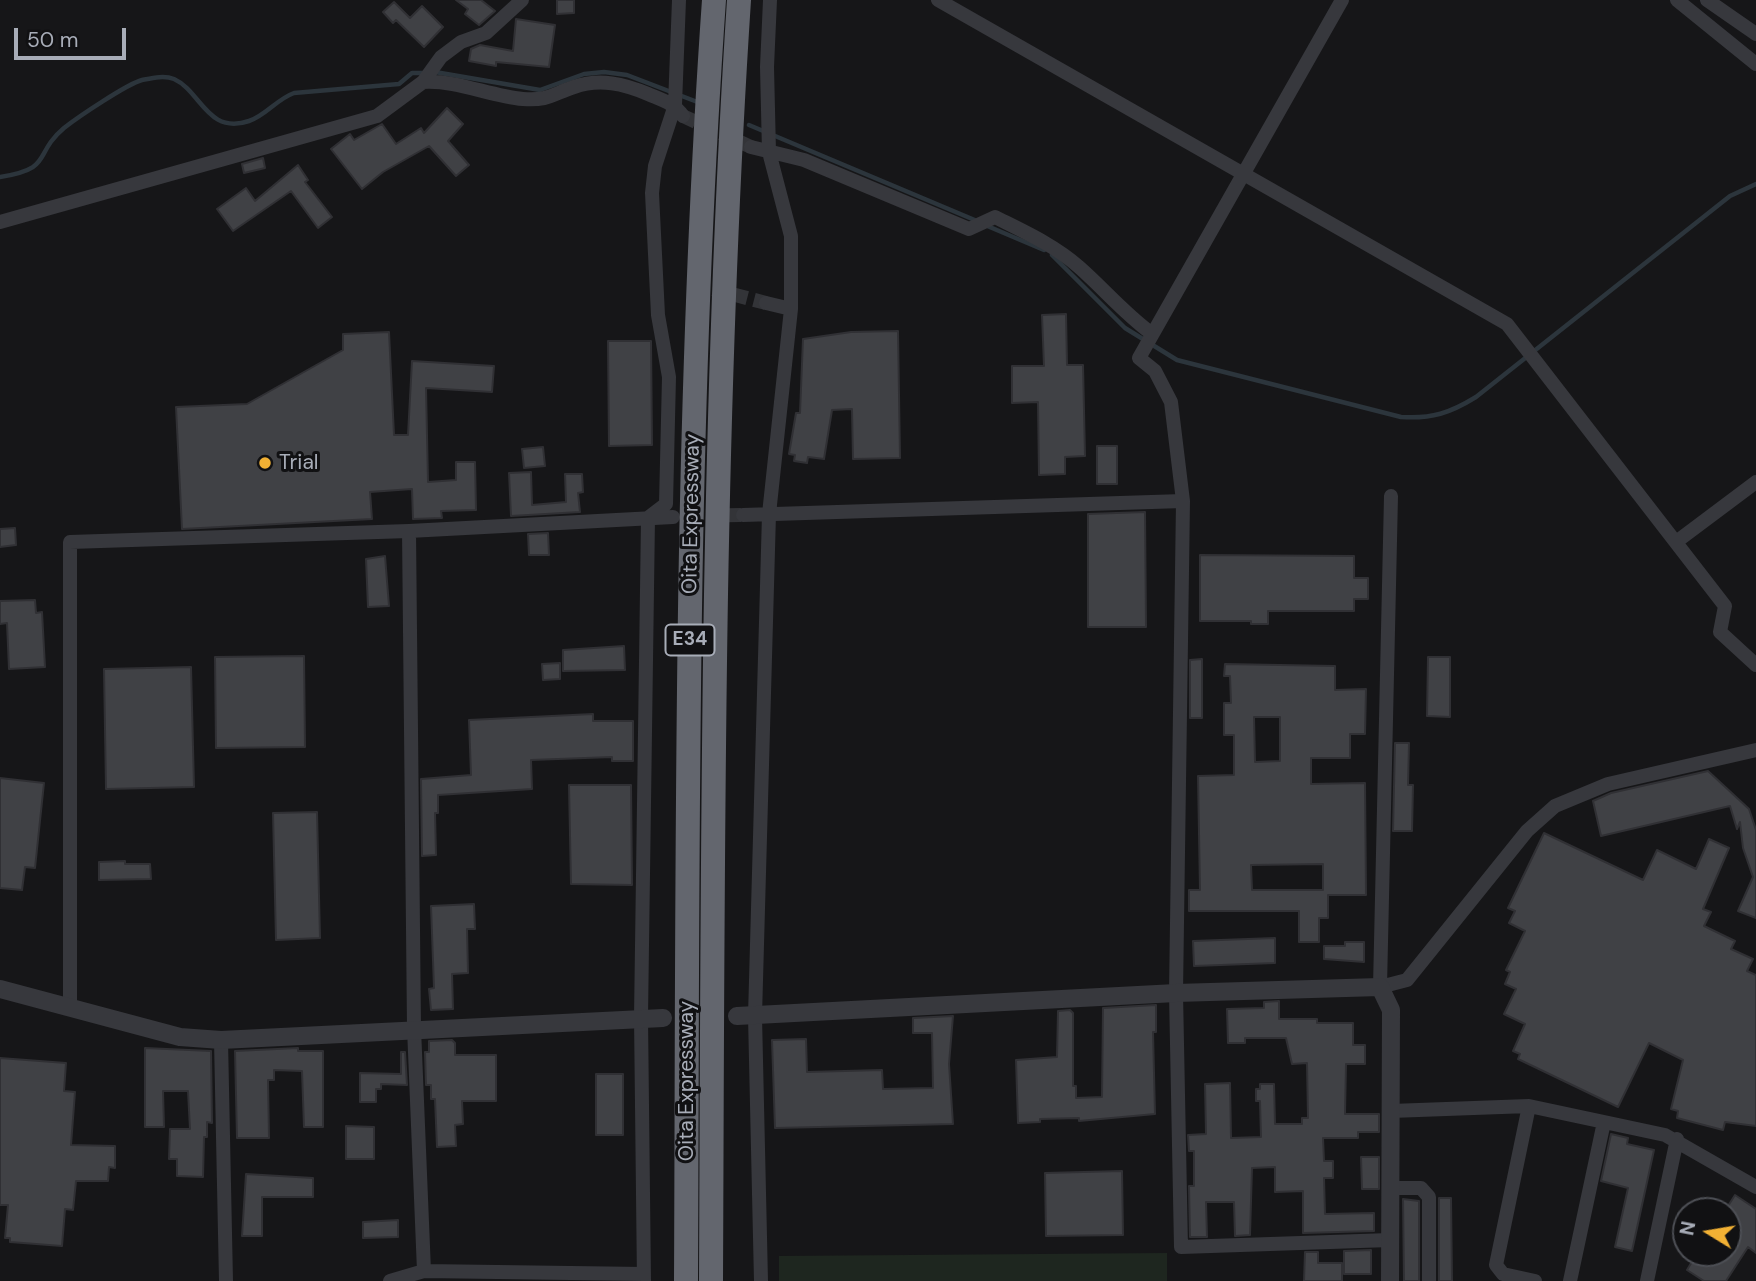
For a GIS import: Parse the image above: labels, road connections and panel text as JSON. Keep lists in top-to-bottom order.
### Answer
{
  "streets": {
    "highway": ["Oita Expressway", "E34"]
  },
  "places": ["Trial"],
  "scale_bar": "50 m",
  "north": "left"
}
